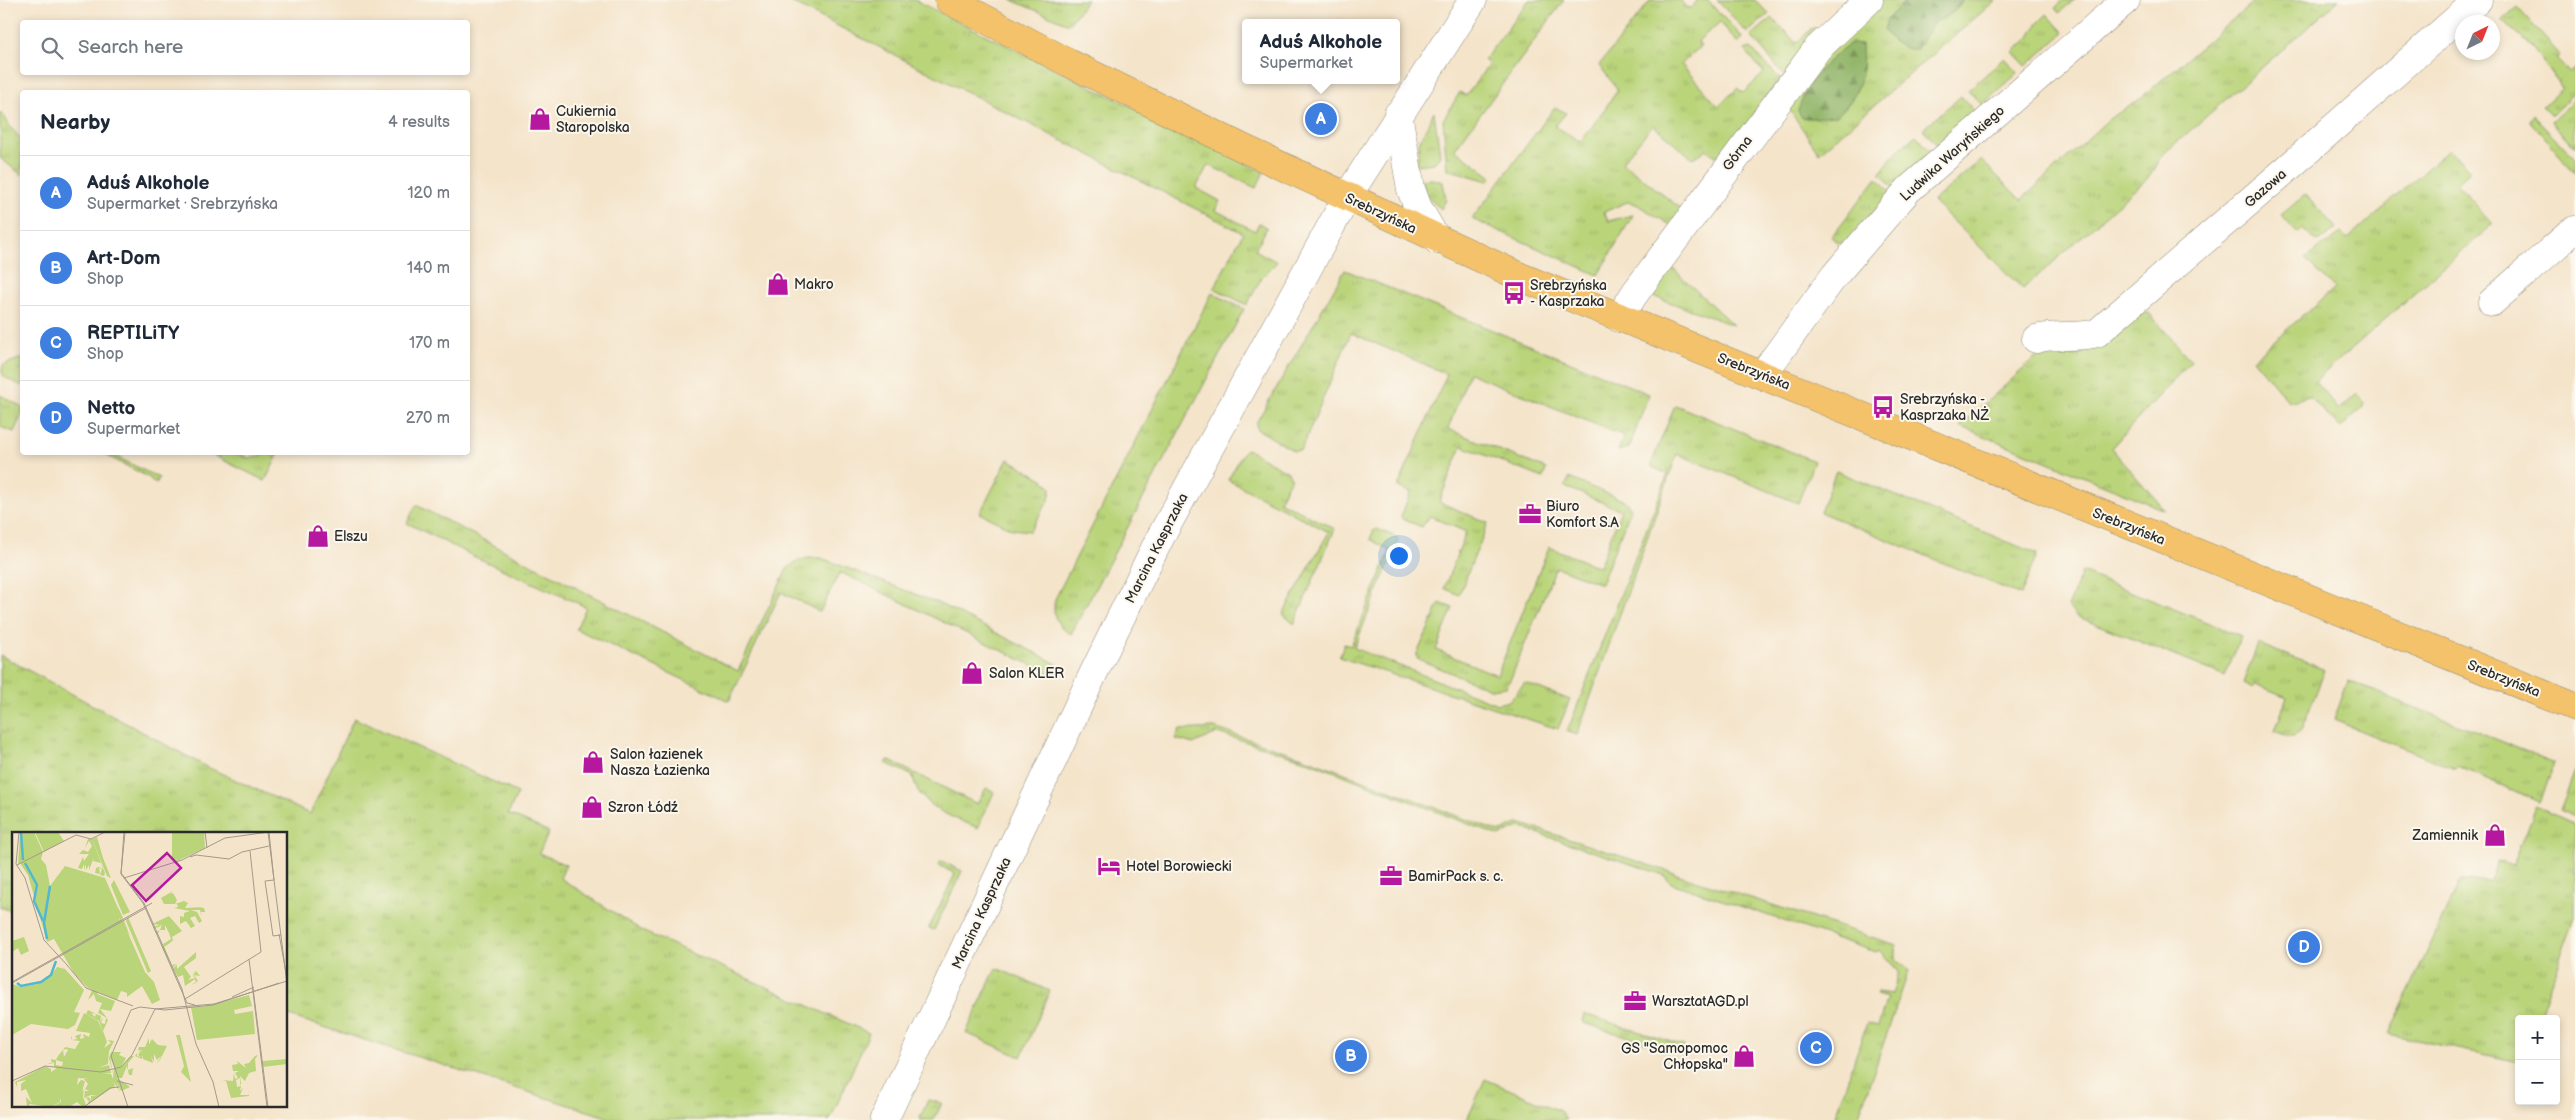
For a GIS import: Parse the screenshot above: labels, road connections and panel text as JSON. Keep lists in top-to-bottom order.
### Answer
{
  "streets": {
    "main road": ["Srebrzyńska"],
    "street": [
      "Górna",
      "Ludwika Waryńskiego",
      "Gazowa",
      "Marcina Kasprzaka"
    ]
  },
  "crossings": [
    ["Górna", "Srebrzyńska"],
    ["Ludwika Waryńskiego", "Srebrzyńska"],
    ["Srebrzyńska", "Marcina Kasprzaka"]
  ],
  "places": {
    "shop": [
      "Cukiernia Staropolska",
      "Makro",
      "Elszu",
      "Salon KLER",
      "Salon łazienek Nasza Łazienka",
      "Szron Łódź",
      "Zamiennik",
      "GS \"Samopomoc Chłopska\""
    ],
    "bus stop": ["Srebrzyńska - Kasprzaka", "Srebrzyńska - Kasprzaka NŻ"],
    "office": ["Biuro Komfort S.A", "BamirPack s. c.", "WarsztatAGD.pl"],
    "hotel": ["Hotel Borowiecki"]
  },
  "north": "top right",
  "page": {
    "popup": ["Aduś Alkohole", "Supermarket"],
    "search": "Search here",
    "heading": ["Nearby", "4 results"],
    "pins": [
      "A",
      "D",
      "C",
      "B"
    ],
    "list": [
      {
        "mark": "A",
        "name": "Aduś Alkohole",
        "note": "Supermarket · Srebrzyńska",
        "value": "120 m"
      },
      {
        "mark": "B",
        "name": "Art-Dom",
        "note": "Shop",
        "value": "140 m"
      },
      {
        "mark": "C",
        "name": "REPTILiTY",
        "note": "Shop",
        "value": "170 m"
      },
      {
        "mark": "D",
        "name": "Netto",
        "note": "Supermarket",
        "value": "270 m"
      }
    ],
    "map_buttons": ["+", "−"]
  }
}
